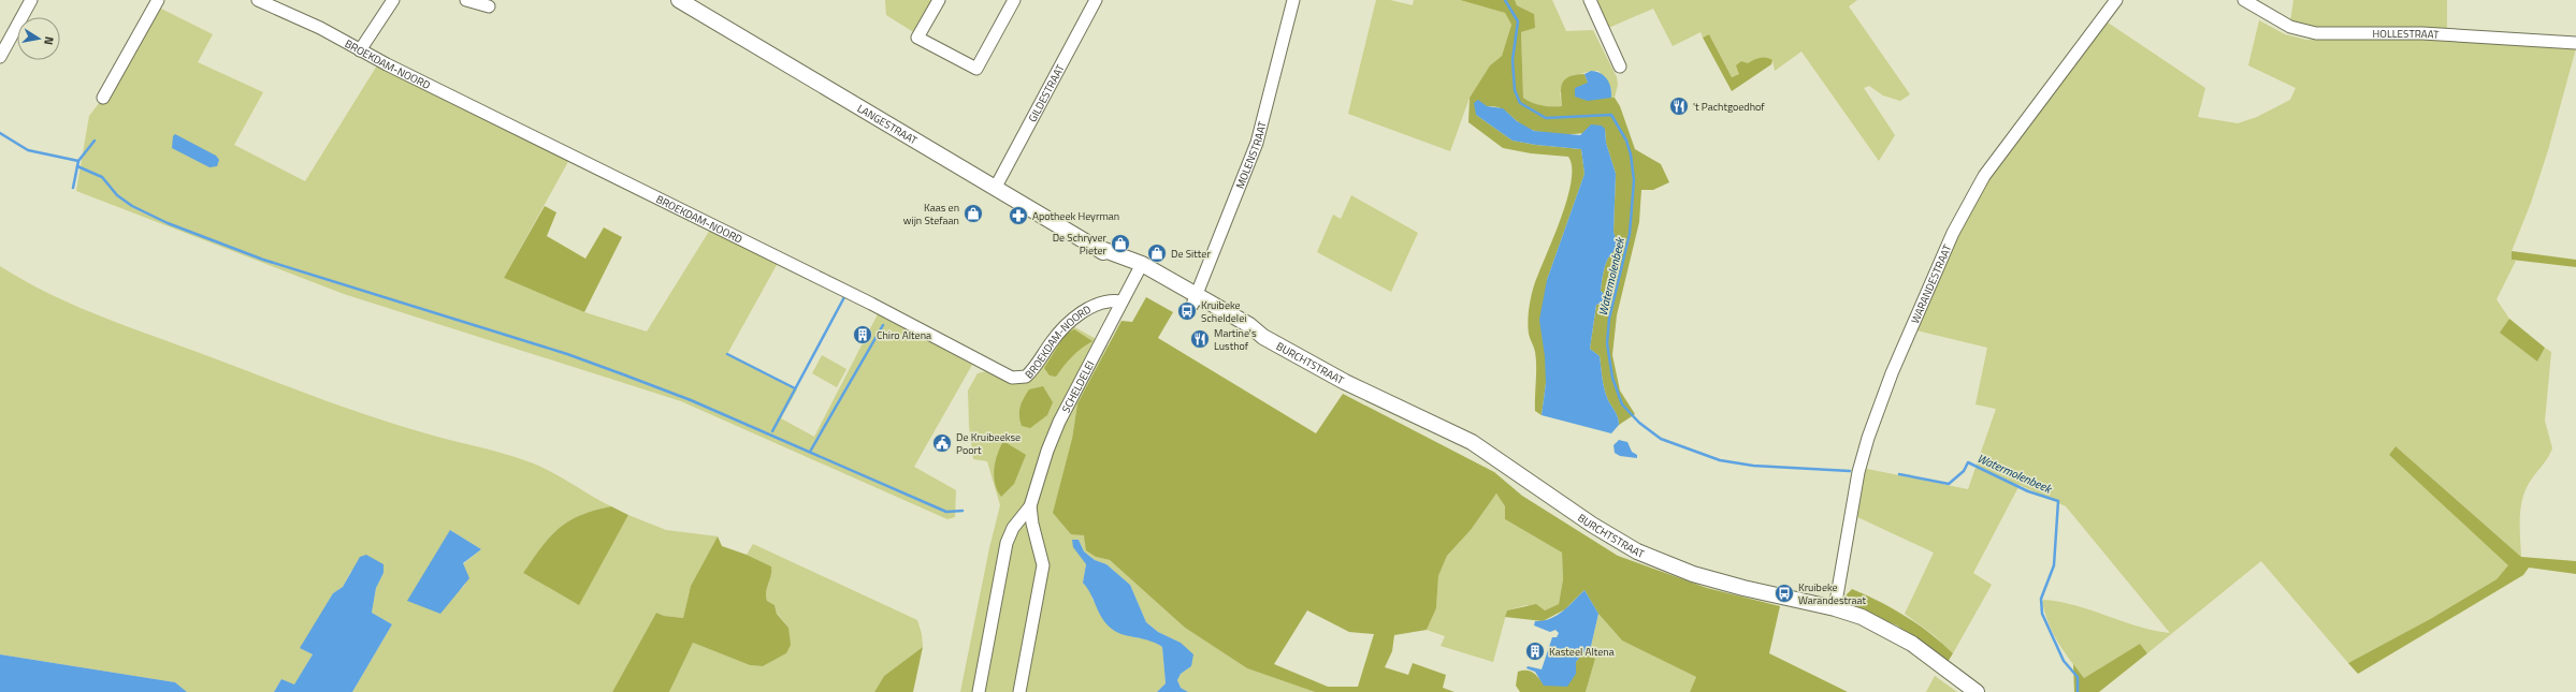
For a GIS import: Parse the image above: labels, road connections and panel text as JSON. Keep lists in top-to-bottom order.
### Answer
{
  "streets": {
    "main road": ["LANGESTRAAT", "BURCHTSTRAAT"],
    "street": [
      "HOLLESTRAAT",
      "BROEKDAM-NOORD",
      "GILDESTRAAT",
      "MOLENSTRAAT",
      "WARANDESTRAAT",
      "SCHELDELEI"
    ]
  },
  "crossings": [
    ["BROEKDAM-NOORD", "SCHELDELEI"],
    ["GILDESTRAAT", "LANGESTRAAT"],
    ["LANGESTRAAT", "MOLENSTRAAT"],
    ["LANGESTRAAT", "BURCHTSTRAAT"],
    ["LANGESTRAAT", "SCHELDELEI"],
    ["MOLENSTRAAT", "BURCHTSTRAAT"],
    ["WARANDESTRAAT", "BURCHTSTRAAT"]
  ],
  "water": ["Watermolenbeek"],
  "places": {
    "restaurant": ["'t Pachtgoedhof", "Martine's Lusthof"],
    "shop": ["Kaas en wijn Stefaan", "De Schryver Pieter", "De Sitter"],
    "pharmacy": ["Apotheek Heyrman"],
    "bus stop": ["Kruibeke Scheldelei", "Kruibeke Warandestraat"],
    "building": ["Chiro Altena", "Kasteel Altena"],
    "public building": ["De Kruibeekse Poort"]
  },
  "north": "right"
}
